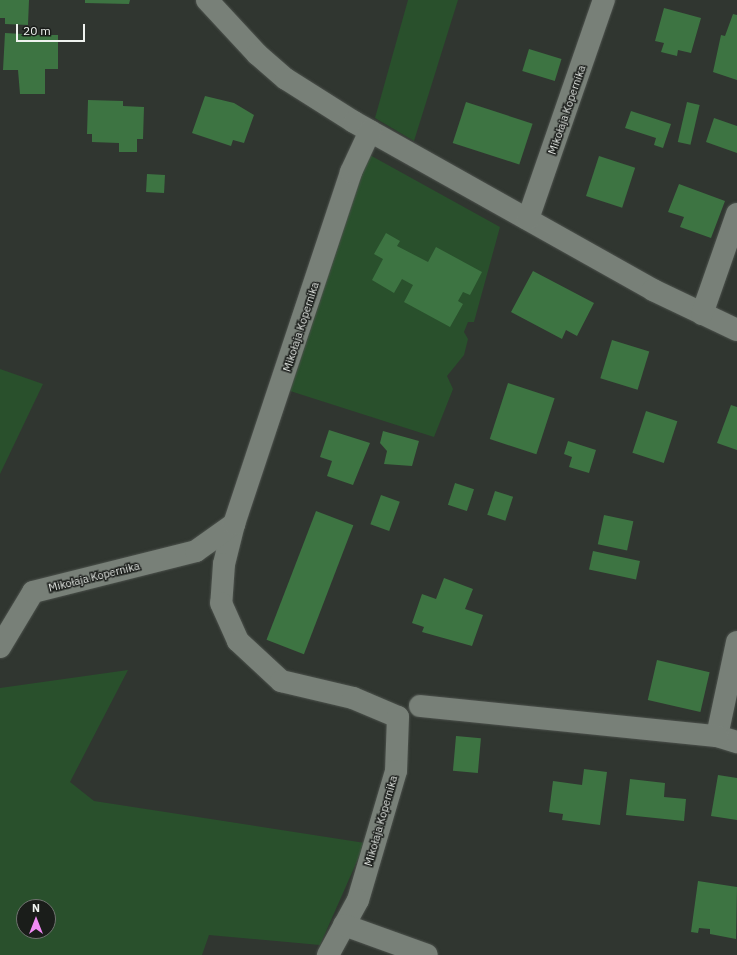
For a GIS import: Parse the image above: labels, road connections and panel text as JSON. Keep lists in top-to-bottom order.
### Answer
{
  "streets": {
    "street": ["Mikołaja Kopernika"]
  },
  "scale_bar": "20 m",
  "north": "top"
}
